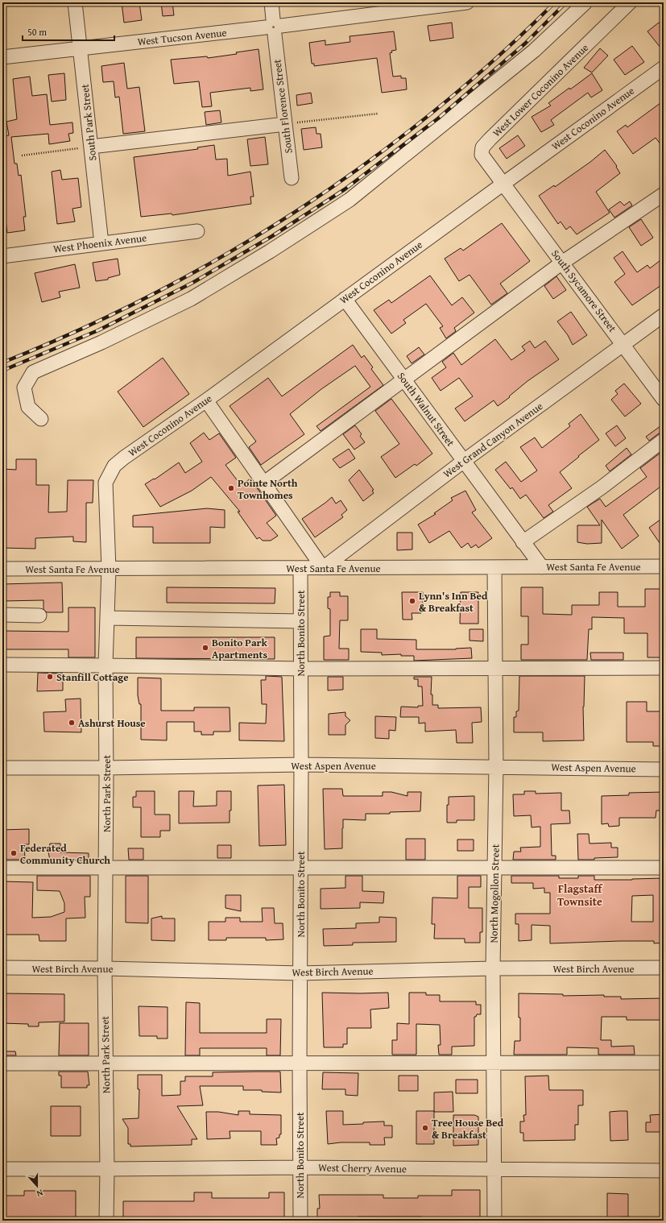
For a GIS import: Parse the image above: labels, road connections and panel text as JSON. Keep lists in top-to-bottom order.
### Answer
{
  "streets": {
    "street": [
      "West Tucson Avenue",
      "West Lower Coconino Avenue",
      "South Florence Street",
      "West Coconino Avenue",
      "South Park Street",
      "West Phoenix Avenue",
      "South Sycamore Street",
      "South Walnut Street",
      "West Grand Canyon Avenue",
      "West Santa Fe Avenue",
      "North Bonito Street",
      "West Aspen Avenue",
      "North Park Street",
      "North Mogollon Street",
      "West Birch Avenue",
      "West Cherry Avenue"
    ]
  },
  "crossings": [
    ["West Tucson Avenue", "South Florence Street"],
    ["West Tucson Avenue", "South Park Street"],
    ["West Lower Coconino Avenue", "West Coconino Avenue"],
    ["West Lower Coconino Avenue", "South Sycamore Street"],
    ["West Coconino Avenue", "South Sycamore Street"],
    ["West Coconino Avenue", "South Walnut Street"],
    ["West Coconino Avenue", "North Park Street"],
    ["South Park Street", "West Phoenix Avenue"],
    ["South Sycamore Street", "West Grand Canyon Avenue"],
    ["South Walnut Street", "West Grand Canyon Avenue"],
    ["South Walnut Street", "West Santa Fe Avenue"],
    ["West Grand Canyon Avenue", "West Santa Fe Avenue"],
    ["West Santa Fe Avenue", "North Bonito Street"],
    ["West Santa Fe Avenue", "North Park Street"],
    ["West Santa Fe Avenue", "North Mogollon Street"],
    ["North Bonito Street", "West Aspen Avenue"],
    ["North Bonito Street", "West Birch Avenue"],
    ["North Bonito Street", "West Cherry Avenue"],
    ["West Aspen Avenue", "North Park Street"],
    ["West Aspen Avenue", "North Mogollon Street"],
    ["North Park Street", "West Birch Avenue"],
    ["North Park Street", "West Cherry Avenue"],
    ["North Mogollon Street", "West Birch Avenue"],
    ["North Mogollon Street", "West Cherry Avenue"]
  ],
  "districts": ["Flagstaff Townsite"],
  "places": [
    "Pointe North Townhomes",
    "Lynn's Inn Bed & Breakfast",
    "Bonito Park Apartments",
    "Stanfill Cottage",
    "Ashurst House",
    "Federated Community Church",
    "Tree House Bed & Breakfast"
  ],
  "scale_bar": "50 m",
  "north": "bottom"
}
